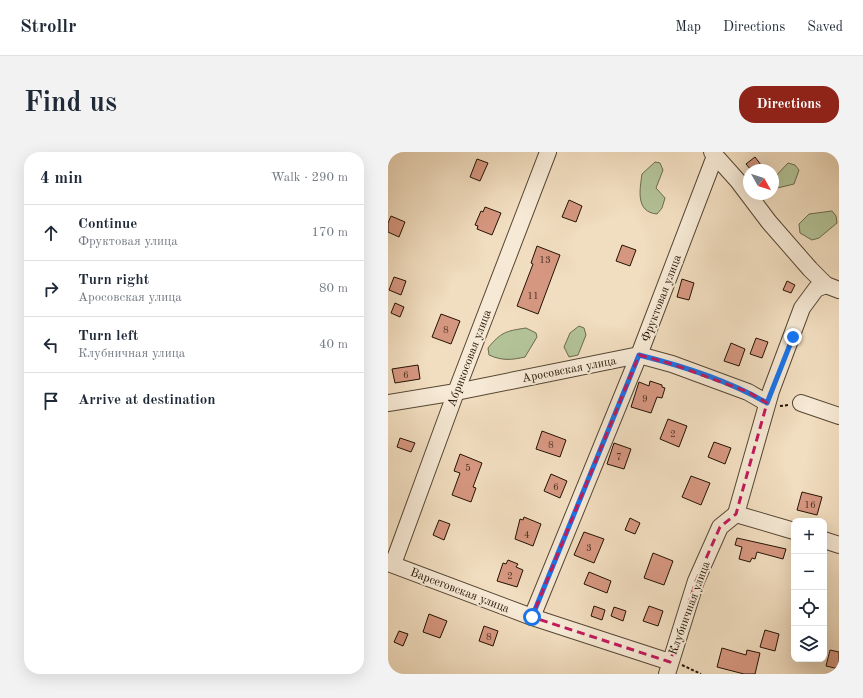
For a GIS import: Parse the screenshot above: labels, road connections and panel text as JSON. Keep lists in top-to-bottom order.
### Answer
{
  "streets": {
    "street": [
      "Фруктовая улица",
      "Абрикосовая улица",
      "Аросовская улица",
      "Варсеговская улица",
      "Клубничная улица"
    ]
  },
  "crossings": [
    ["Фруктовая улица", "Аросовская улица"],
    ["Фруктовая улица", "Варсеговская улица"],
    ["Абрикосовая улица", "Аросовская улица"],
    ["Абрикосовая улица", "Варсеговская улица"],
    ["Варсеговская улица", "Клубничная улица"]
  ],
  "house_numbers": [
    "13",
    "11",
    "8",
    "6",
    "9",
    "2",
    "8",
    "7",
    "5",
    "6",
    "16",
    "4",
    "3",
    "2",
    "8"
  ],
  "north": "bottom right",
  "page": {
    "header": "Strollr",
    "nav": ["Map", "Directions", "Saved"],
    "buttons": "Directions",
    "title": "Find us",
    "heading": ["4 min", "Walk · 290 m"],
    "list": [
      ["Continue", "Фруктовая улица", "170 m"],
      ["Turn right", "Аросовская улица", "80 m"],
      ["Turn left", "Клубничная улица", "40 m"],
      "Arrive at destination"
    ],
    "map_buttons": ["+", "−"]
  }
}
